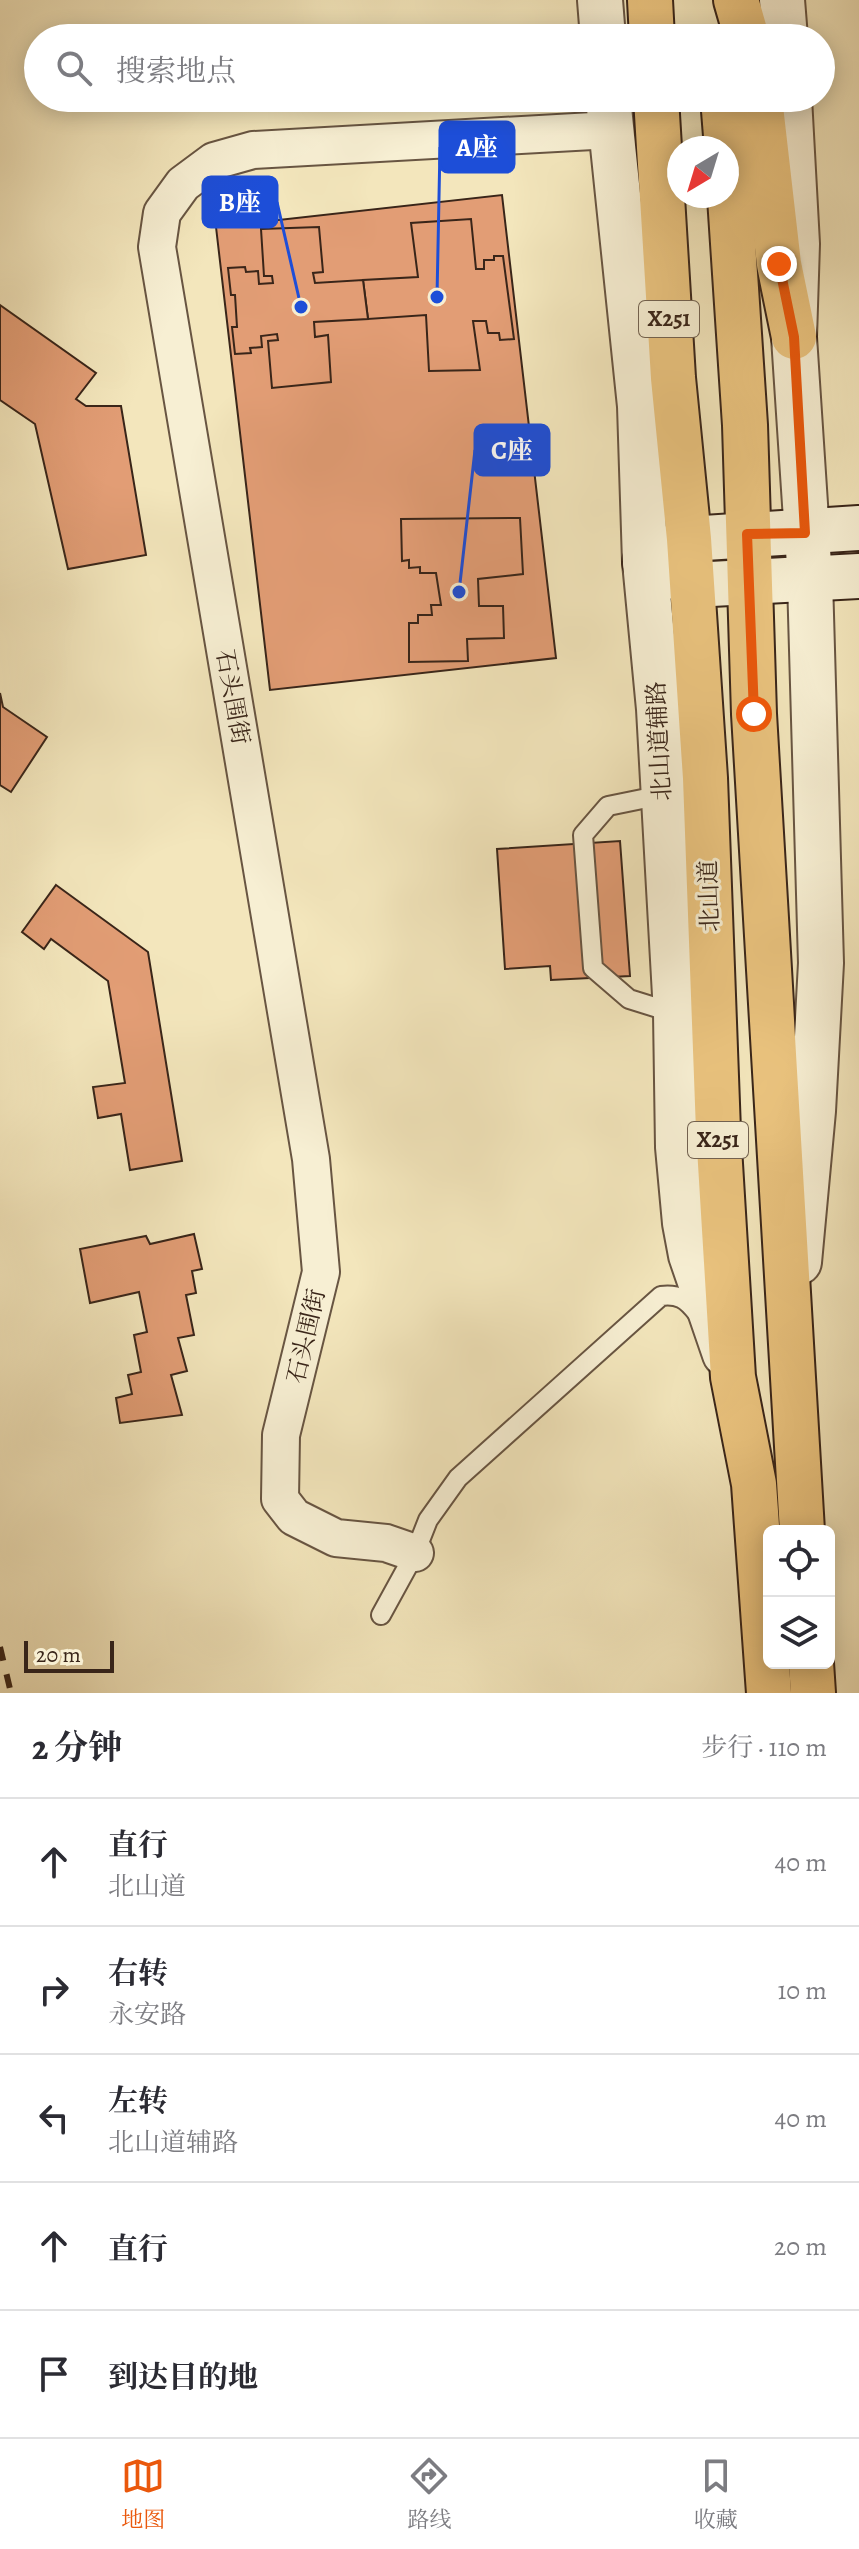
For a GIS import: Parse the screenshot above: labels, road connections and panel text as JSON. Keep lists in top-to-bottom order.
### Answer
{
  "streets": {
    "main road": ["X251", "北山道"],
    "street": ["石头围街", "北山道辅路"]
  },
  "crossings": [
    ["石头围街", "北山道辅路"],
    ["北山道辅路", "北山道"]
  ],
  "places": ["A座", "B座", "C座"],
  "scale_bar": "20 m",
  "north": "bottom left",
  "page": {
    "search": "搜索地点",
    "scale": "20 m",
    "heading": ["2 分钟", "步行 · 110 m"],
    "list": [
      ["直行", "北山道", "40 m"],
      ["右转", "永安路", "10 m"],
      ["左转", "北山道辅路", "40 m"],
      ["直行", "20 m"],
      "到达目的地"
    ],
    "nav": ["地图", "路线", "收藏"]
  }
}
